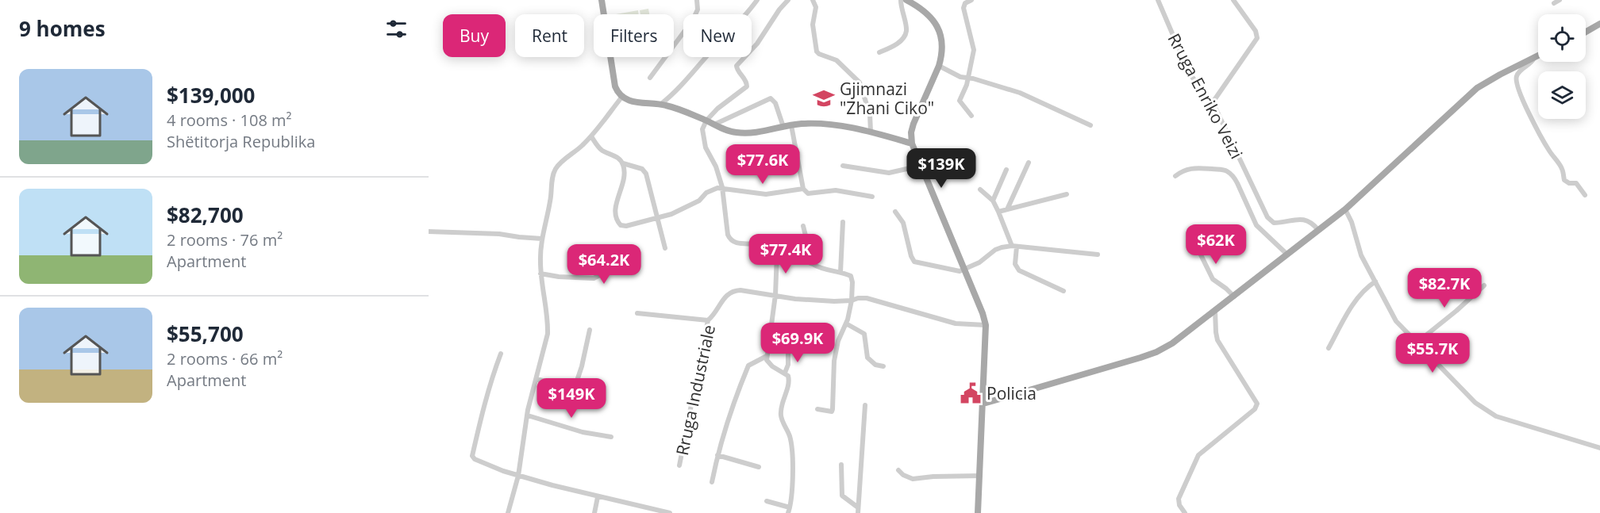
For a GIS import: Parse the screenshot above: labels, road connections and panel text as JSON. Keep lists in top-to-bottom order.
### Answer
{
  "streets": {
    "street": ["Rruga Enriko Veizi", "Rruga Industriale"]
  },
  "places": {
    "school or university": ["Gjimnazi \"Zhani Ciko\""],
    "public building": ["Policia"]
  },
  "page": {
    "heading": "9 homes",
    "chip": [
      "Buy",
      "Rent",
      "Filters",
      "New"
    ],
    "list": [
      {
        "name": "$139,000",
        "note": "4 rooms · 108 m² · Shëtitorja Republika"
      },
      {
        "name": "$82,700",
        "note": "2 rooms · 76 m² · Apartment"
      },
      {
        "name": "$55,700",
        "note": "2 rooms · 66 m² · Apartment"
      }
    ],
    "price": [
      "$77.6K",
      "$139K",
      "$62K",
      "$77.4K",
      "$64.2K",
      "$82.7K",
      "$69.9K",
      "$55.7K",
      "$149K"
    ]
  }
}
